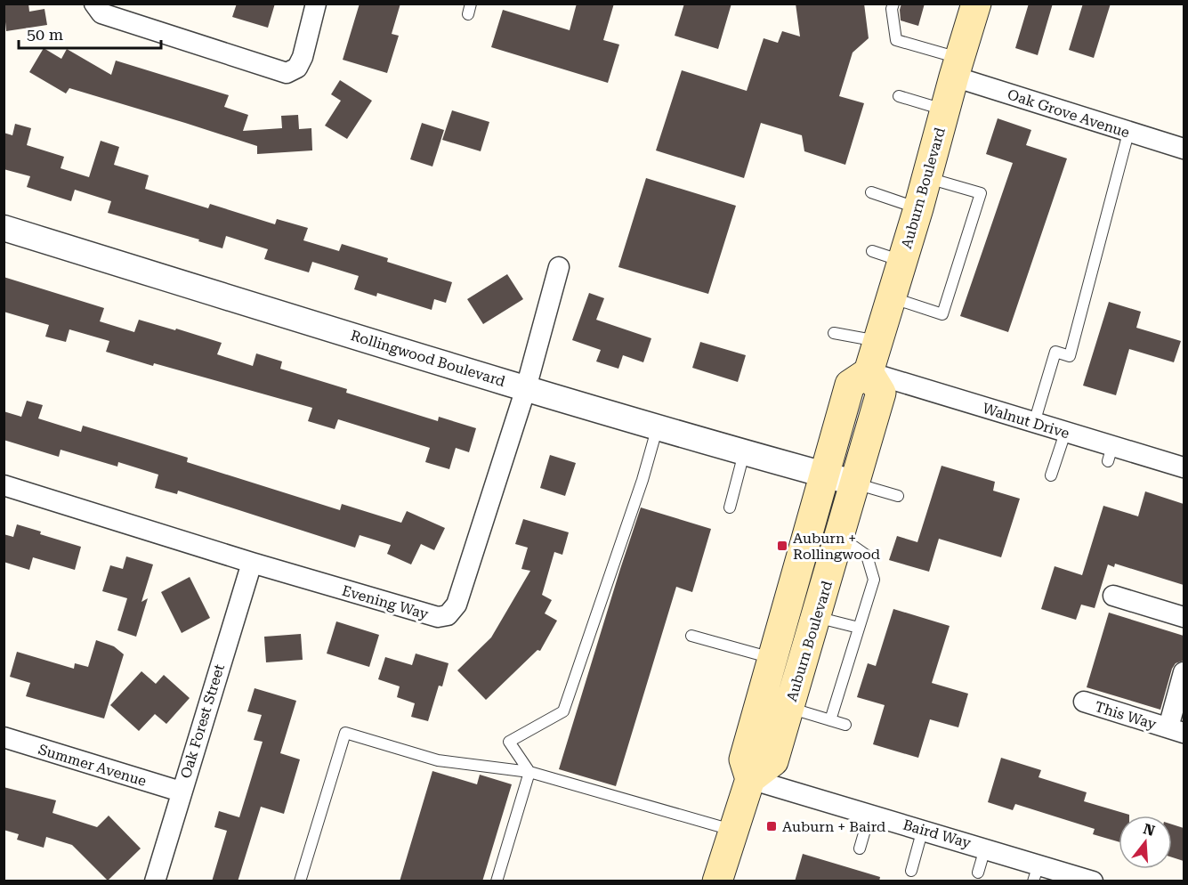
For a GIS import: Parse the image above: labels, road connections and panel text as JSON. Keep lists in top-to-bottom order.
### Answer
{
  "streets": {
    "main road": ["Auburn Boulevard"],
    "street": [
      "Oak Grove Avenue",
      "Rollingwood Boulevard",
      "Walnut Drive",
      "Evening Way",
      "This Way",
      "Oak Forest Street",
      "Summer Avenue",
      "Baird Way"
    ]
  },
  "crossings": [
    ["Oak Grove Avenue", "Auburn Boulevard"],
    ["Auburn Boulevard", "Rollingwood Boulevard"],
    ["Auburn Boulevard", "Walnut Drive"],
    ["Auburn Boulevard", "Baird Way"],
    ["Rollingwood Boulevard", "Evening Way"],
    ["Evening Way", "Oak Forest Street"],
    ["Oak Forest Street", "Summer Avenue"]
  ],
  "places": {
    "transit": ["Auburn + Rollingwood", "Auburn + Baird"]
  },
  "scale_bar": "50 m",
  "north": "top"
}
